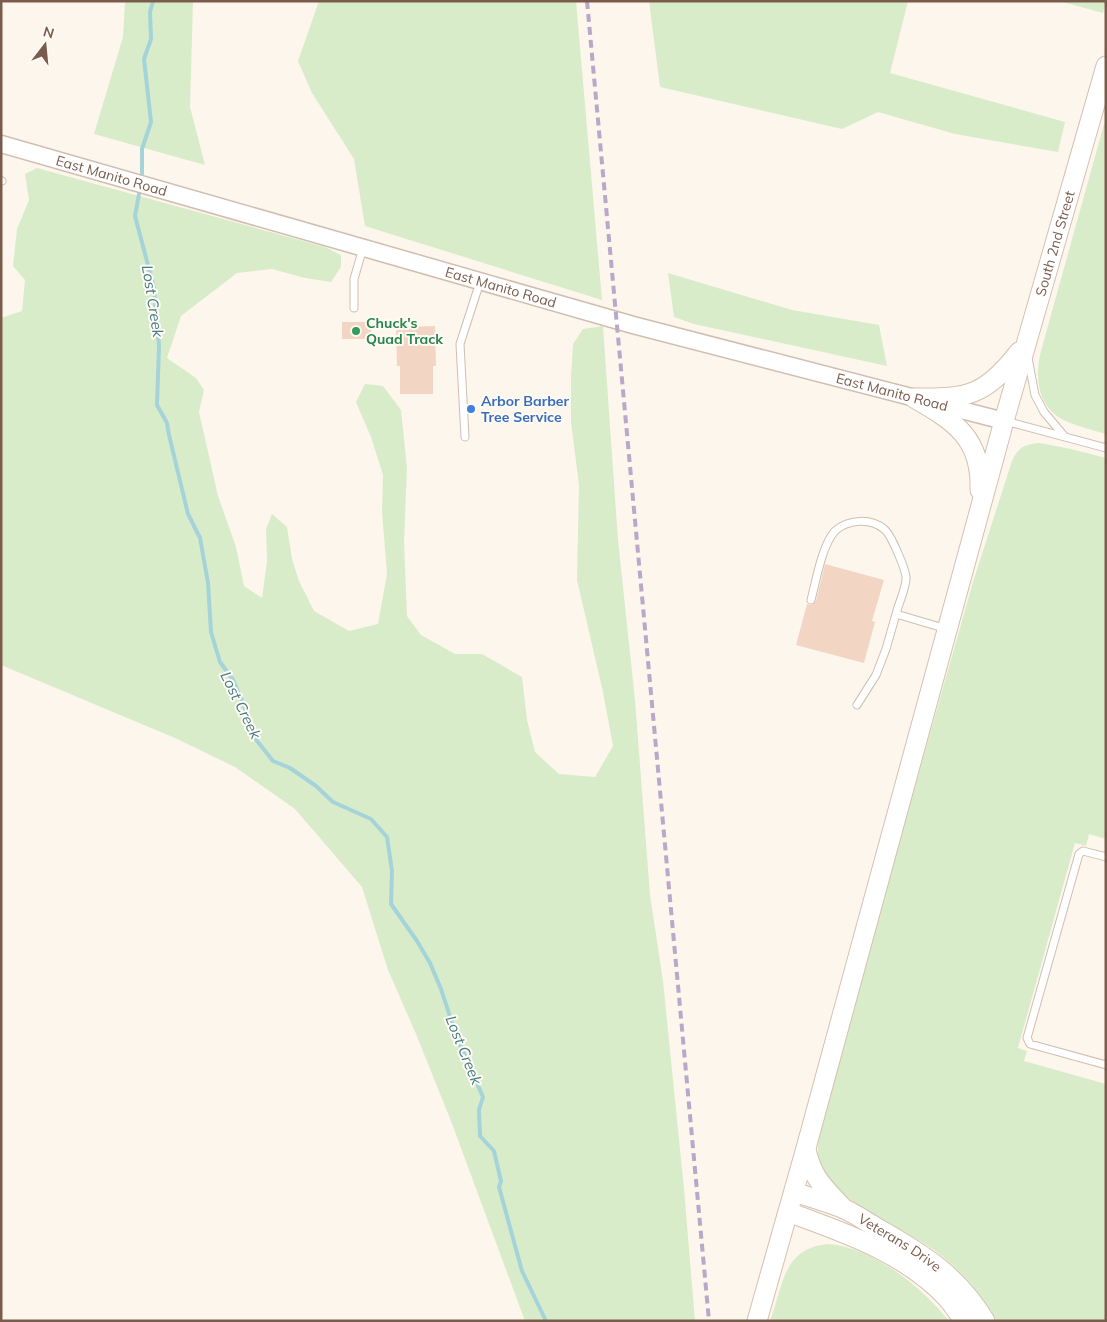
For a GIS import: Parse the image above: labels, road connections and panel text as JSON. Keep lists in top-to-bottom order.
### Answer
{
  "streets": {
    "main road": ["South 2nd Street", "Veterans Drive"],
    "street": ["East Manito Road"]
  },
  "crossings": [
    ["East Manito Road", "South 2nd Street"]
  ],
  "water": ["Lost Creek"],
  "places": ["Chuck's Quad Track", "Arbor Barber Tree Service"],
  "north": "top"
}
